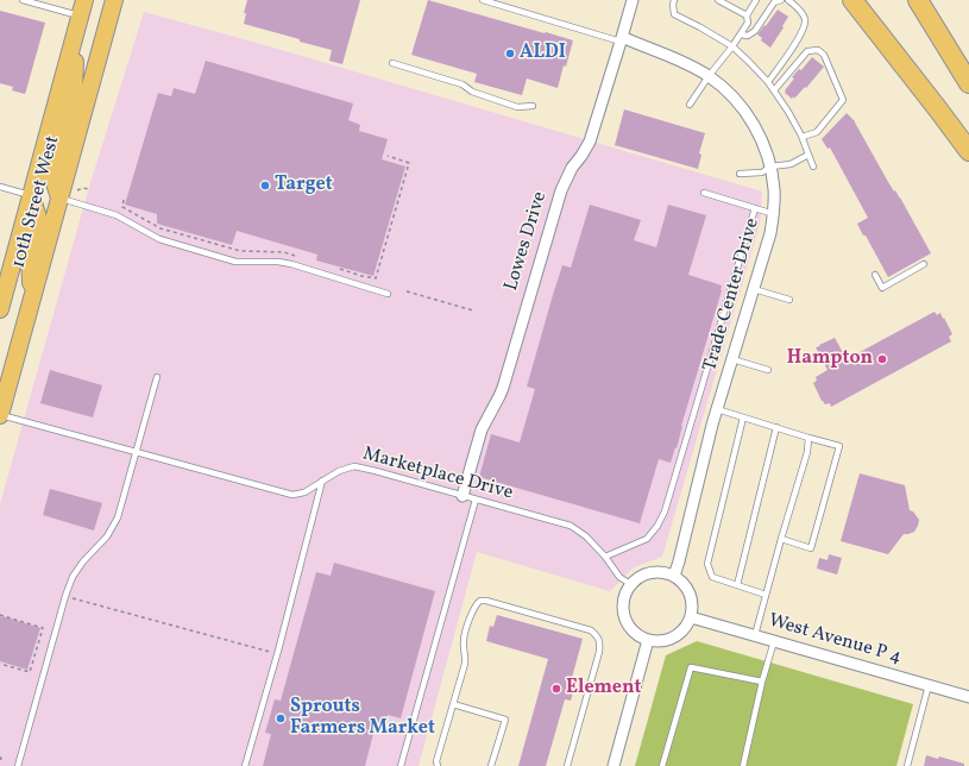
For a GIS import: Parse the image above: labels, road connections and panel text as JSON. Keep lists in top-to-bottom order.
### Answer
{
  "streets": {
    "main road": ["10th Street West"],
    "street": ["Lowes Drive", "Trade Center Drive", "West Avenue P 4"],
    "lane": ["Marketplace Drive"]
  },
  "crossings": [
    ["10th Street West", "Marketplace Drive"],
    ["Lowes Drive", "Trade Center Drive"],
    ["Lowes Drive", "Marketplace Drive"],
    ["Trade Center Drive", "Marketplace Drive"],
    ["Trade Center Drive", "West Avenue P 4"],
    ["Marketplace Drive", "West Avenue P 4"]
  ],
  "places": [
    "ALDI",
    "Target",
    "Hampton",
    "Element",
    "Sprouts Farmers Market"
  ]
}
